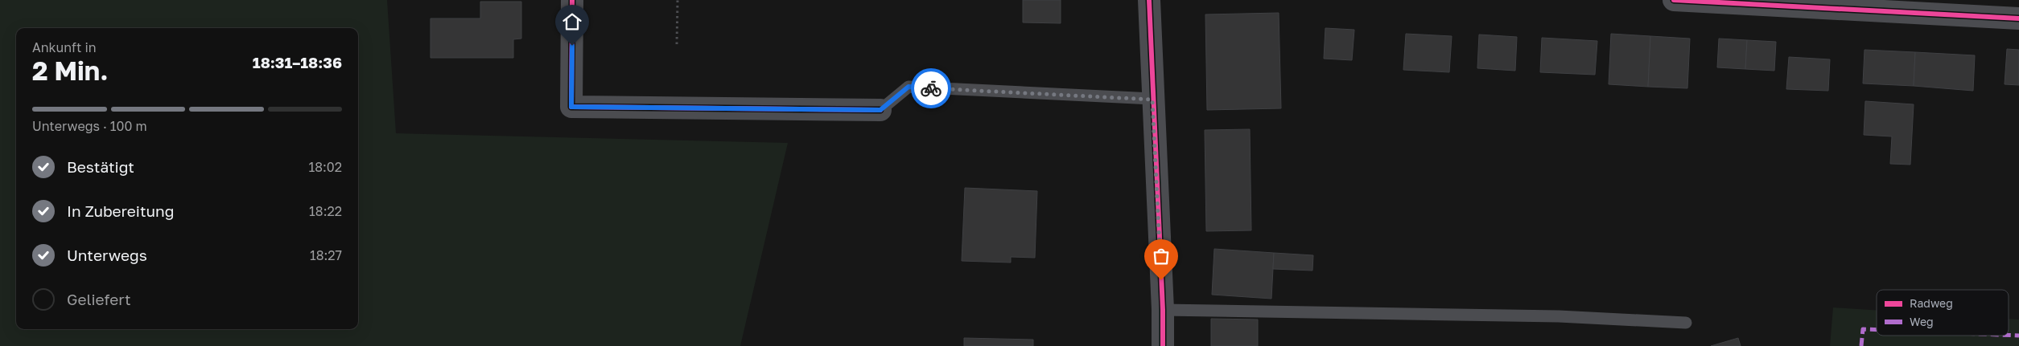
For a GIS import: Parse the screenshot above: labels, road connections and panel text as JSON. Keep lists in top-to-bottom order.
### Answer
{
  "legend": ["Radweg", "Weg"],
  "page": {
    "heading": ["2 Min.", "Ankunft in", "18:31–18:36"],
    "bar": "Unterwegs · 100 m",
    "list": [
      ["Bestätigt", "18:02"],
      ["In Zubereitung", "18:22"],
      ["Unterwegs", "18:27"],
      "Geliefert"
    ]
  }
}
